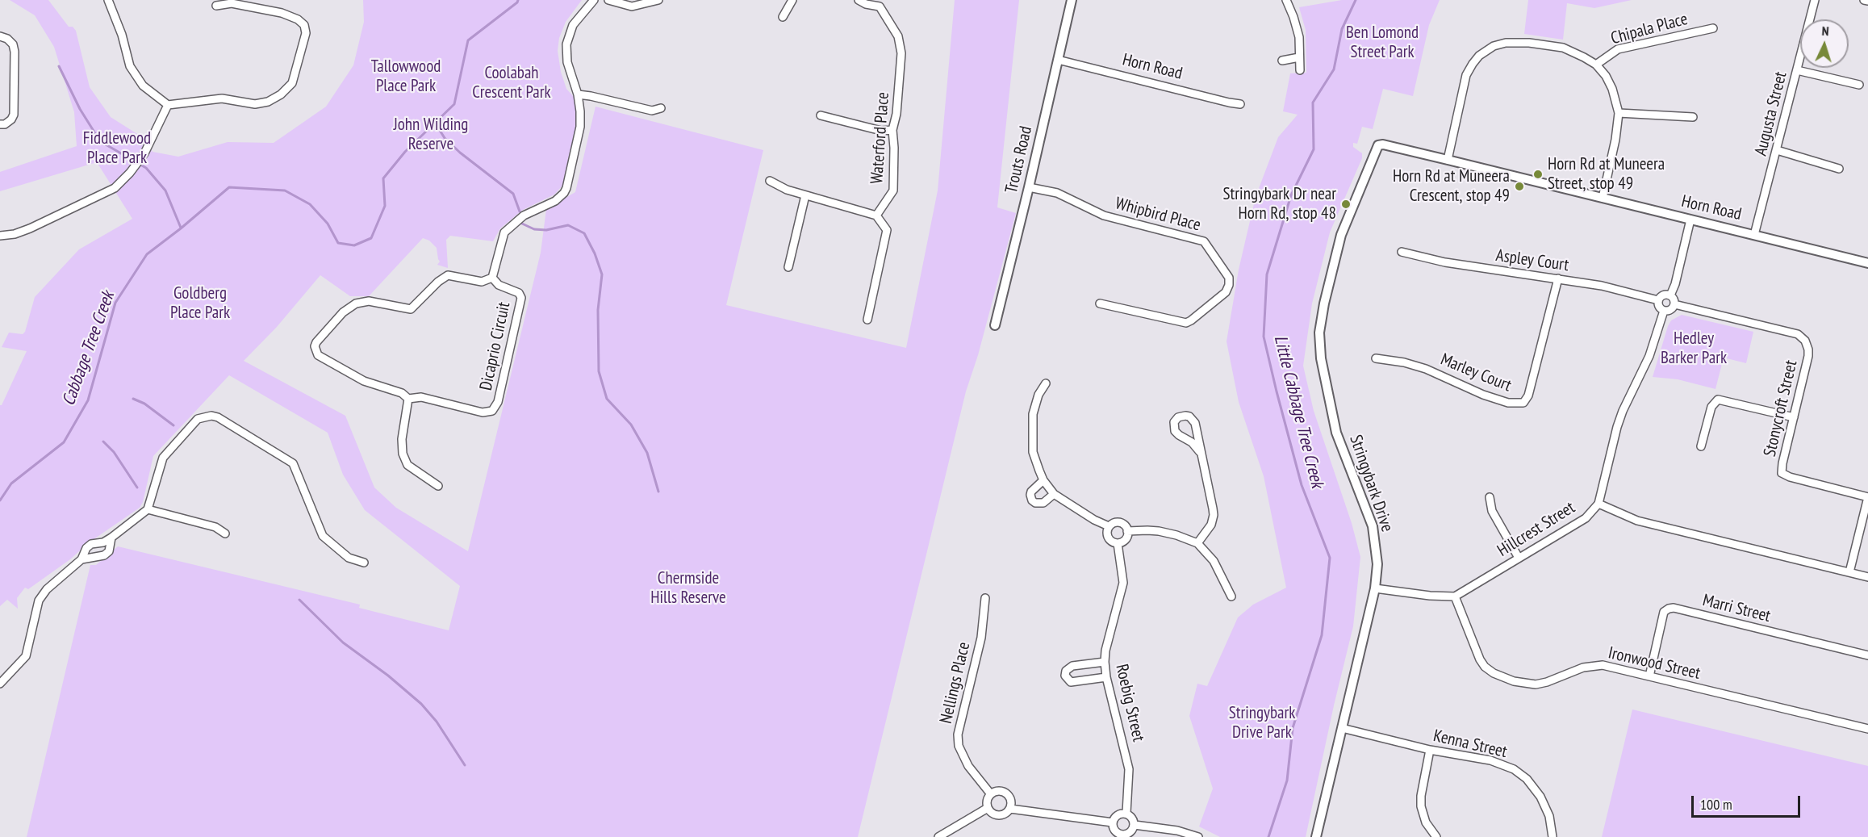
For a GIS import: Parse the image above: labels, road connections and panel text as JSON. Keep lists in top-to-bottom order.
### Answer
{
  "streets": {
    "street": [
      "Chipala Place",
      "Horn Road",
      "Augusta Street",
      "Waterford Place",
      "Trouts Road",
      "Whipbird Place",
      "Aspley Court",
      "Dicaprio Circuit",
      "Marley Court",
      "Stonycroft Street",
      "Stringybark Drive",
      "Hillcrest Street",
      "Marri Street",
      "Ironwood Street",
      "Nellings Place",
      "Roebig Street",
      "Kenna Street"
    ]
  },
  "crossings": [
    ["Chipala Place", "Horn Road"],
    ["Horn Road", "Augusta Street"],
    ["Horn Road", "Trouts Road"],
    ["Horn Road", "Stringybark Drive"],
    ["Trouts Road", "Whipbird Place"],
    ["Aspley Court", "Marley Court"],
    ["Aspley Court", "Stonycroft Street"],
    ["Aspley Court", "Hillcrest Street"],
    ["Stonycroft Street", "Hillcrest Street"],
    ["Stringybark Drive", "Kenna Street"],
    ["Hillcrest Street", "Ironwood Street"],
    ["Marri Street", "Ironwood Street"]
  ],
  "water": ["Cabbage Tree Creek", "Little Cabbage Tree Creek"],
  "parks": [
    "Ben Lomond Street Park",
    "Tallowwood Place Park",
    "Coolabah Crescent Park",
    "John Wilding Reserve",
    "Fiddlewood Place Park",
    "Goldberg Place Park",
    "Hedley Barker Park",
    "Chermside Hills Reserve",
    "Stringybark Drive Park"
  ],
  "places": ["Horn Rd at Muneera Street, stop 49", "Horn Rd at Muneera Crescent, stop 49", "Stringybark Dr near Horn Rd, stop 48"],
  "scale_bar": "100 m",
  "north": "top"
}
